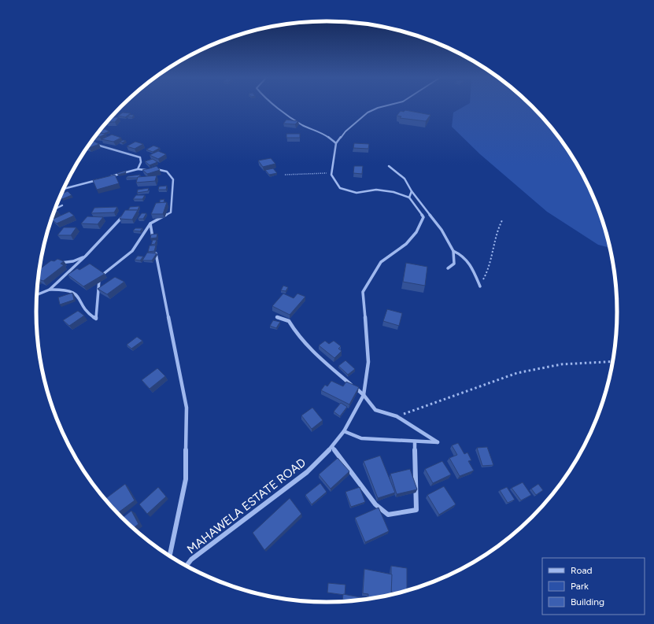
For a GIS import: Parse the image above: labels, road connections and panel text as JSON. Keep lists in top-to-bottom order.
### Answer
{
  "streets": {
    "street": ["MAHAWELA ESTATE ROAD"]
  },
  "legend": ["Road", "Park", "Building"]
}
